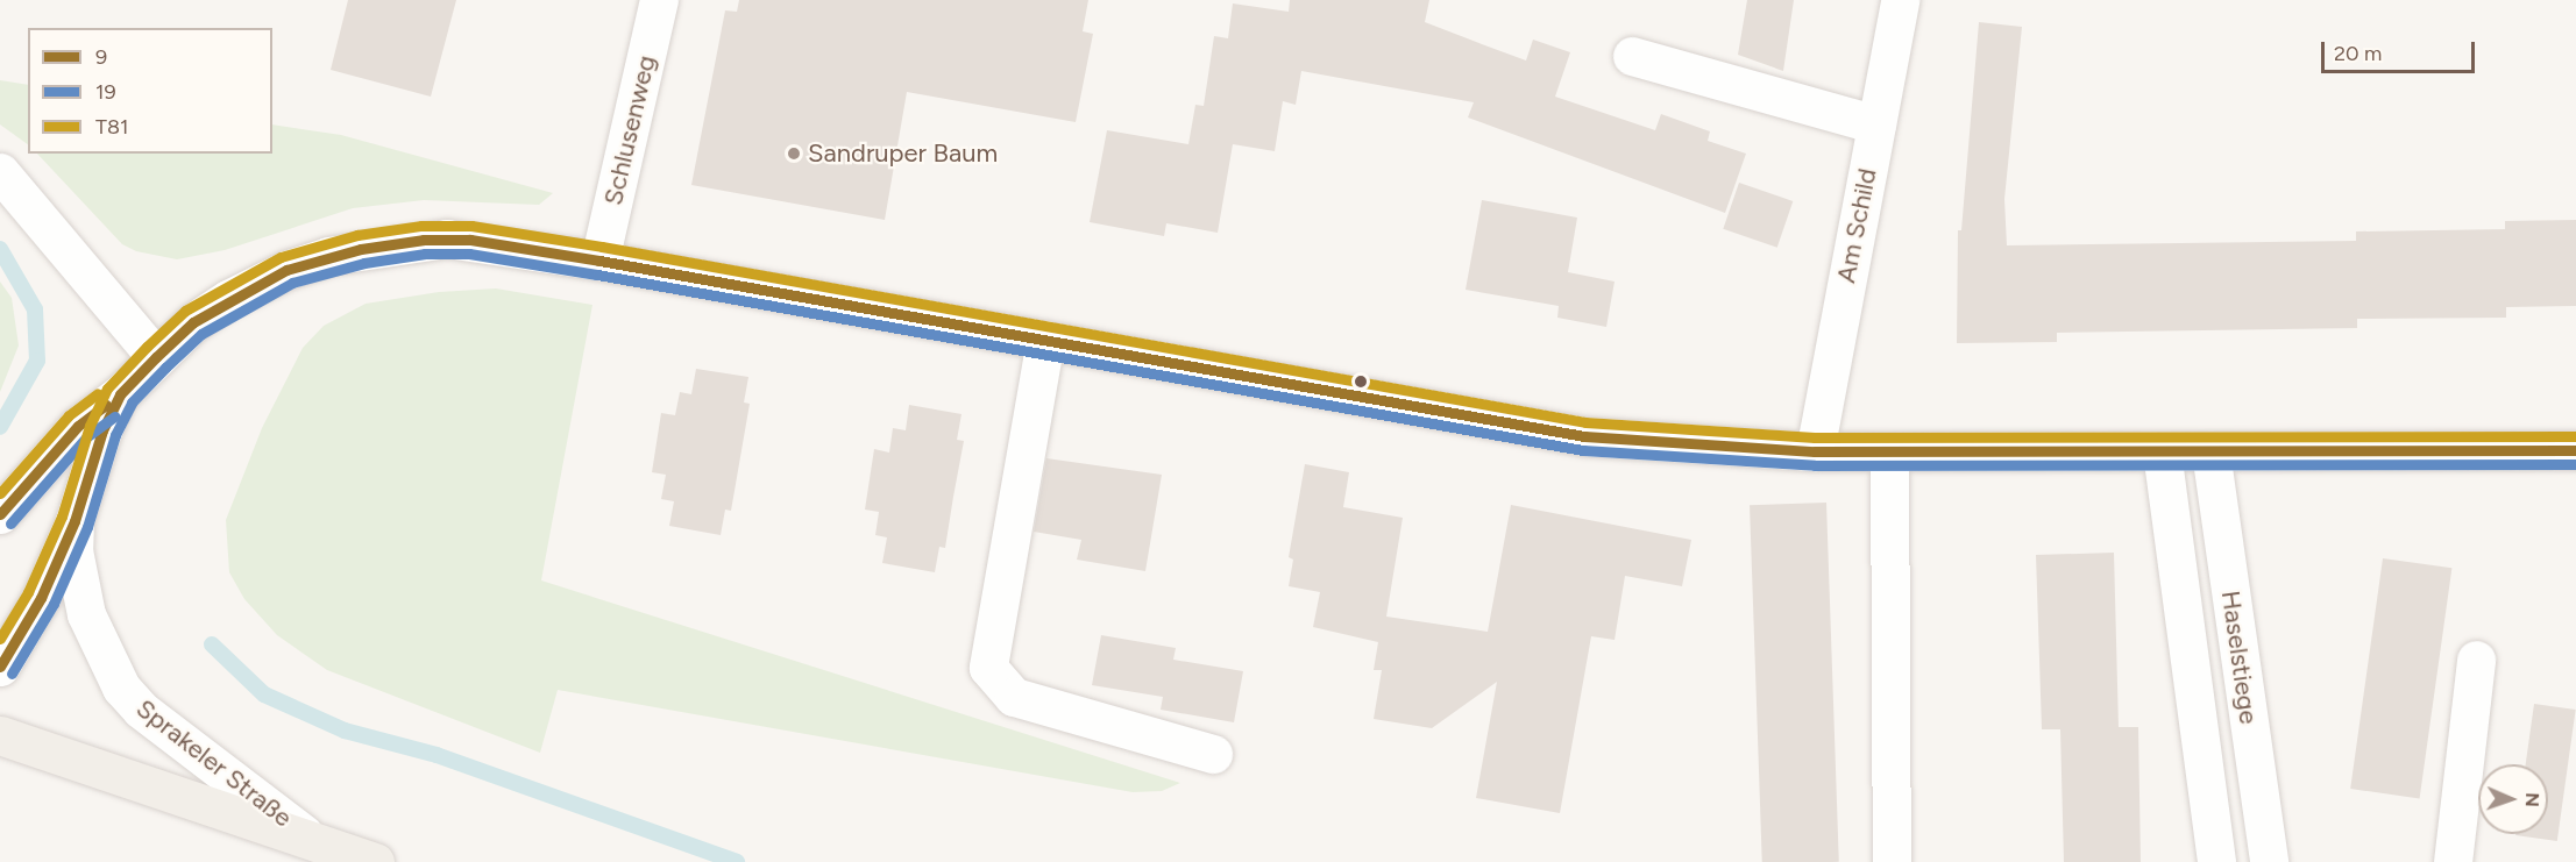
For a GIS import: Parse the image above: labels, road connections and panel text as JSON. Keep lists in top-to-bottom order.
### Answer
{
  "streets": {
    "main road": ["Sprakeler Straße"],
    "street": ["Schlusenweg", "Am Schild", "Haselstiege"]
  },
  "crossings": [
    ["Schlusenweg", "Sprakeler Straße"],
    ["Am Schild", "Sprakeler Straße"],
    ["Haselstiege", "Sprakeler Straße"]
  ],
  "places": ["Sandruper Baum"],
  "lines": ["transit line T81", "transit line 9", "transit line 19"],
  "legend": ["9", "19", "T81"],
  "scale_bar": "20 m",
  "north": "right"
}
